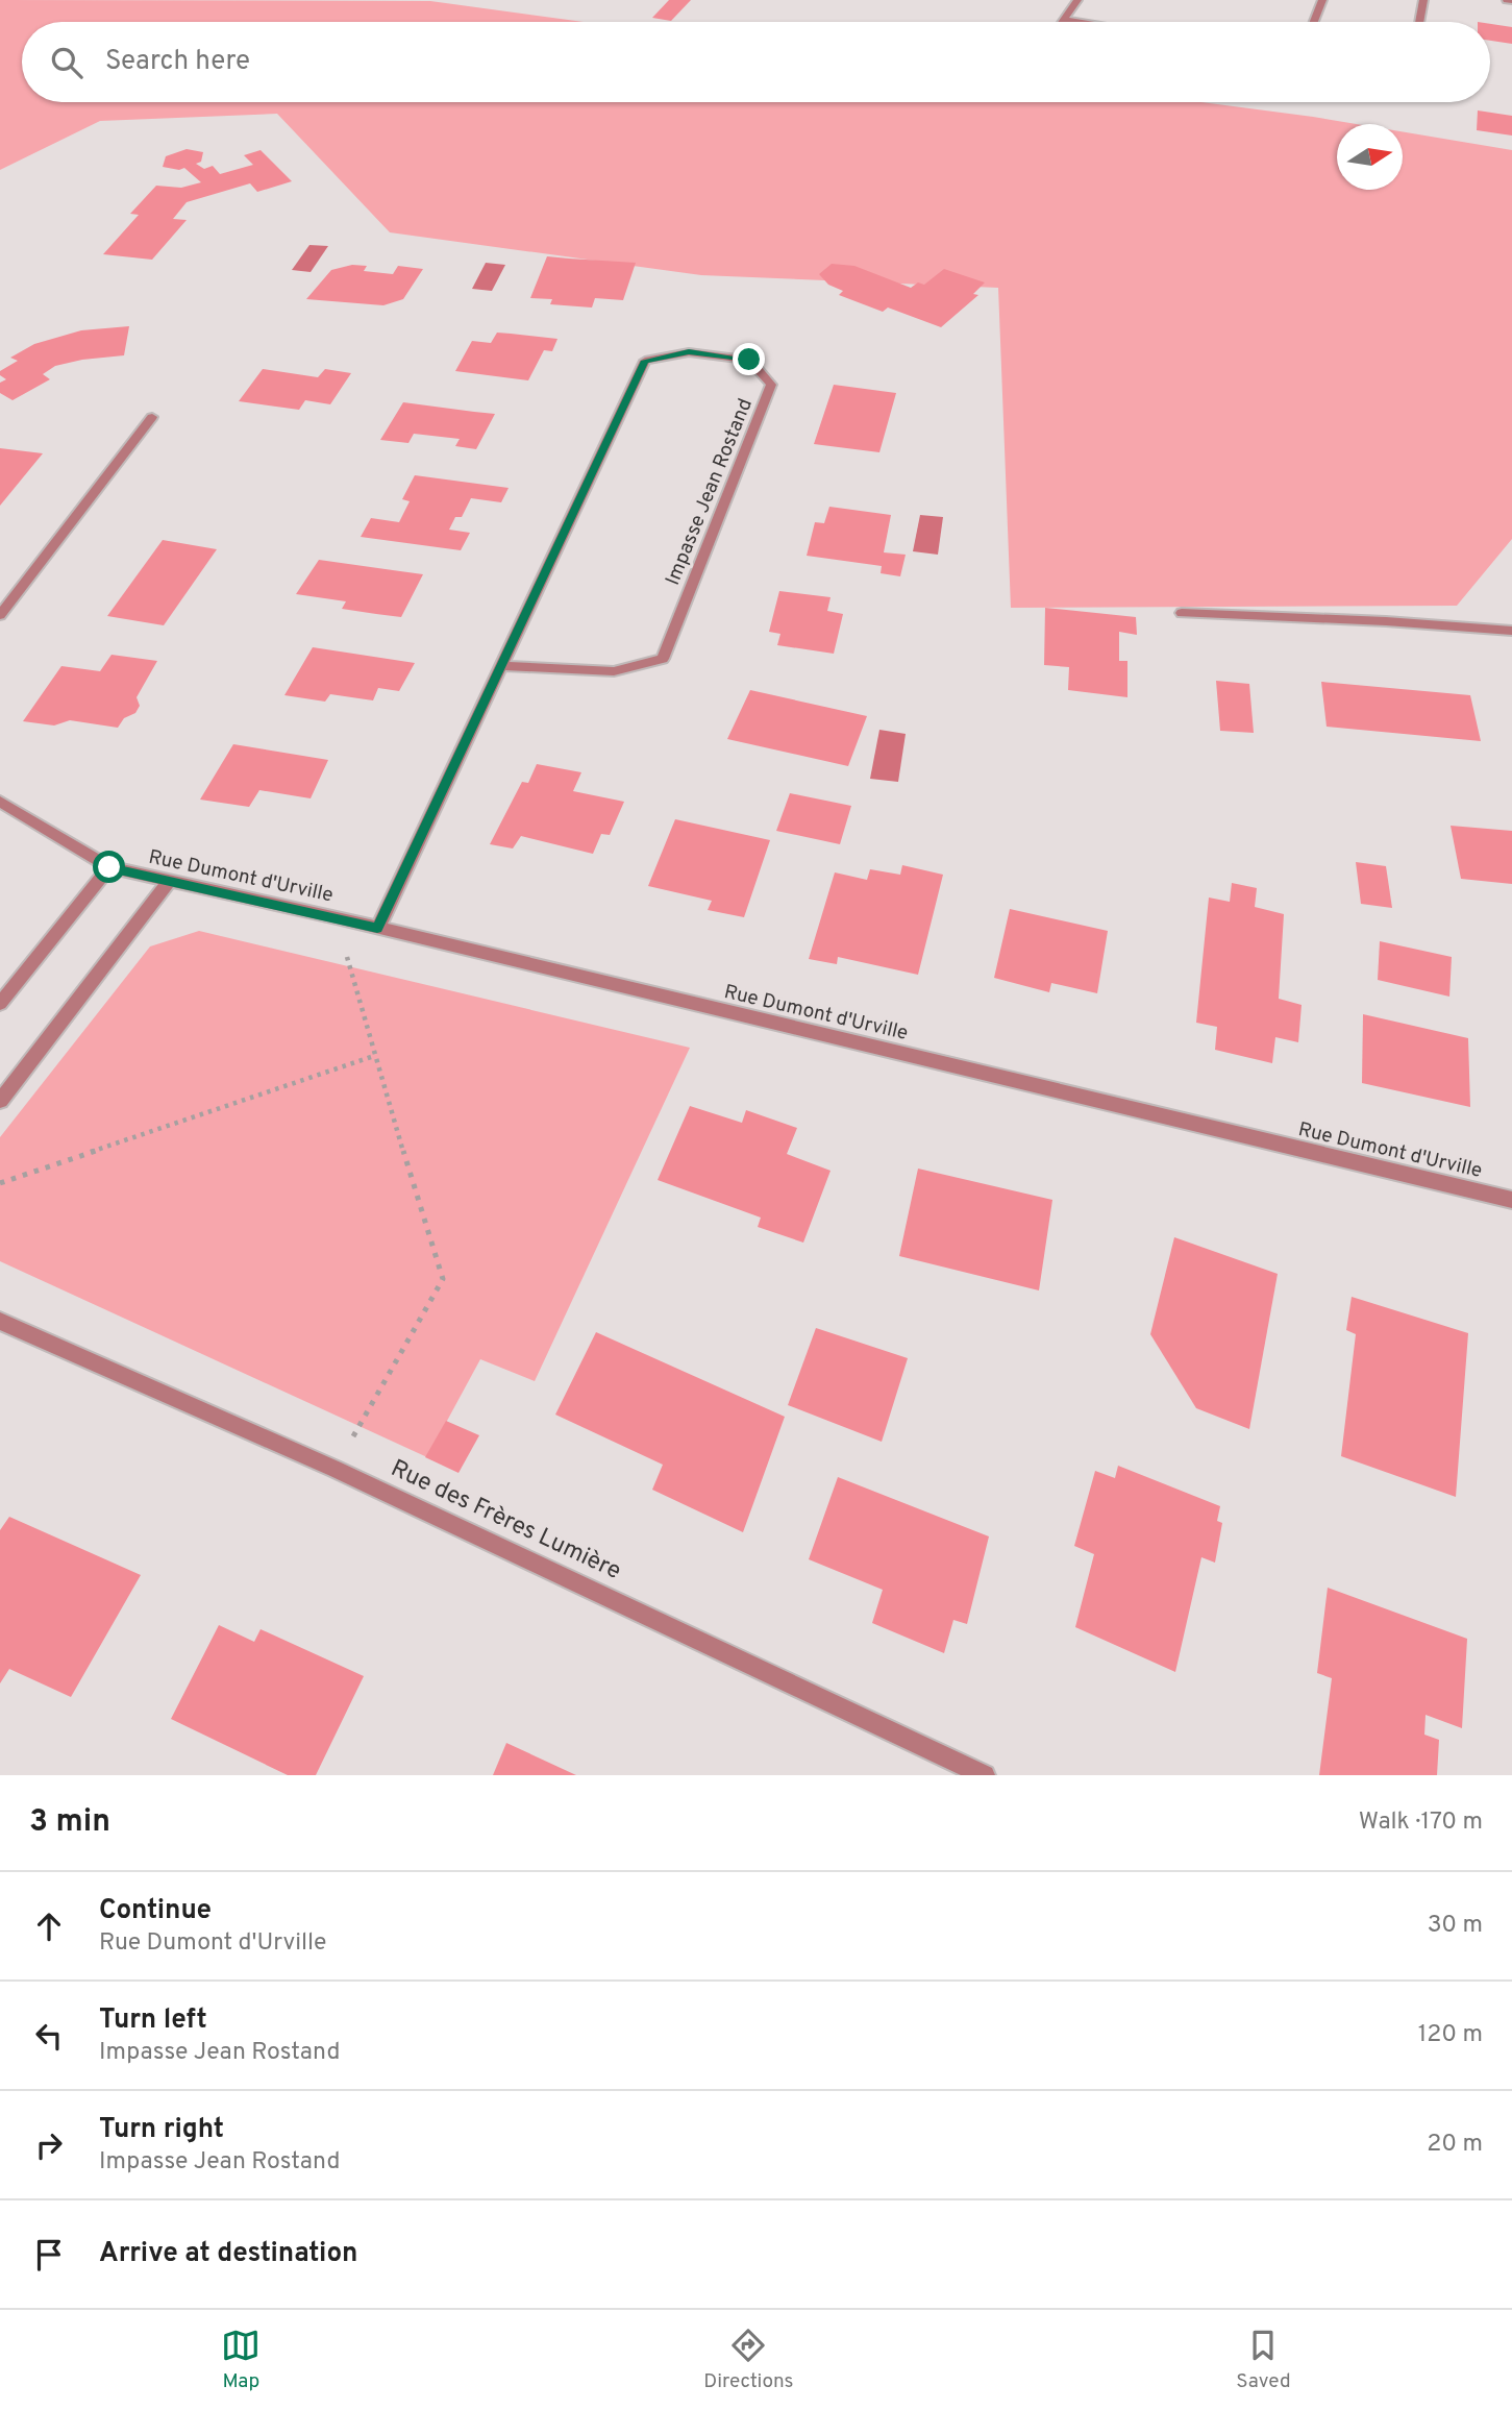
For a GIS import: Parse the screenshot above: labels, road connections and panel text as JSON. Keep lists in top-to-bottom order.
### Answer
{
  "streets": {
    "street": ["Impasse Jean Rostand", "Rue Dumont d'Urville", "Rue des Frères Lumière"]
  },
  "crossings": [
    ["Impasse Jean Rostand", "Rue Dumont d'Urville"]
  ],
  "north": "right",
  "page": {
    "search": "Search here",
    "heading": ["3 min", "Walk · 170 m"],
    "list": [
      ["Continue", "Rue Dumont d'Urville", "30 m"],
      ["Turn left", "Impasse Jean Rostand", "120 m"],
      ["Turn right", "Impasse Jean Rostand", "20 m"],
      "Arrive at destination"
    ],
    "nav": ["Map", "Directions", "Saved"]
  }
}
